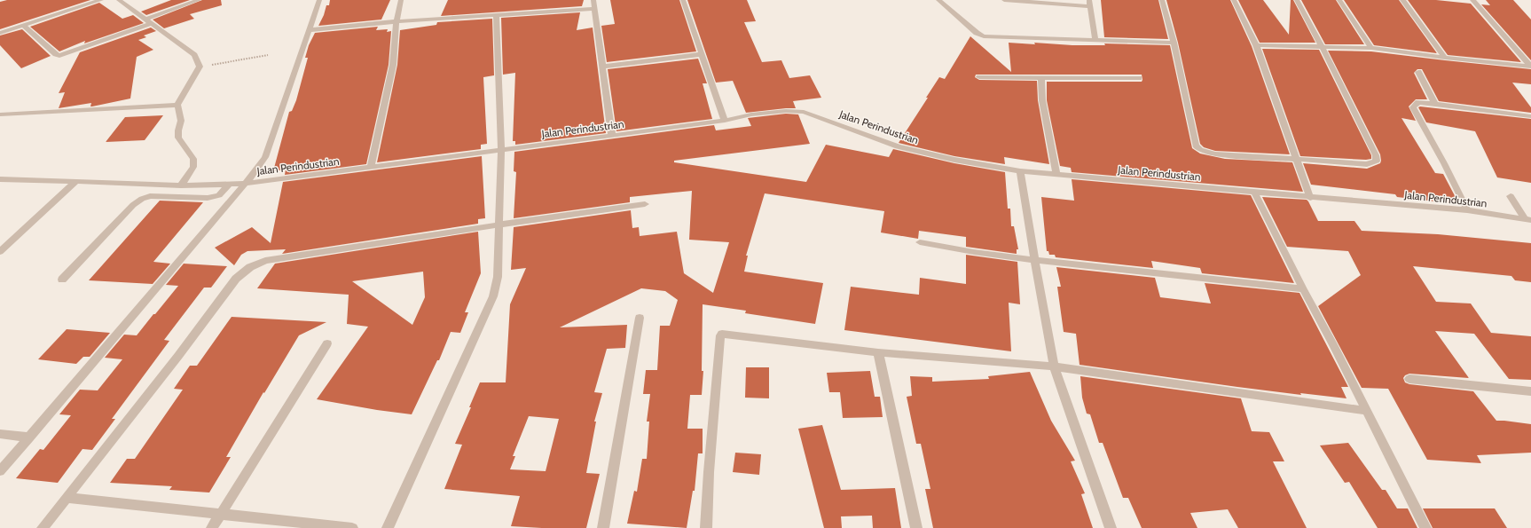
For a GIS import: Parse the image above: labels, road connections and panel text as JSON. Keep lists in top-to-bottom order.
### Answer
{
  "streets": {
    "street": ["Jalan Perindustrian"]
  }
}
